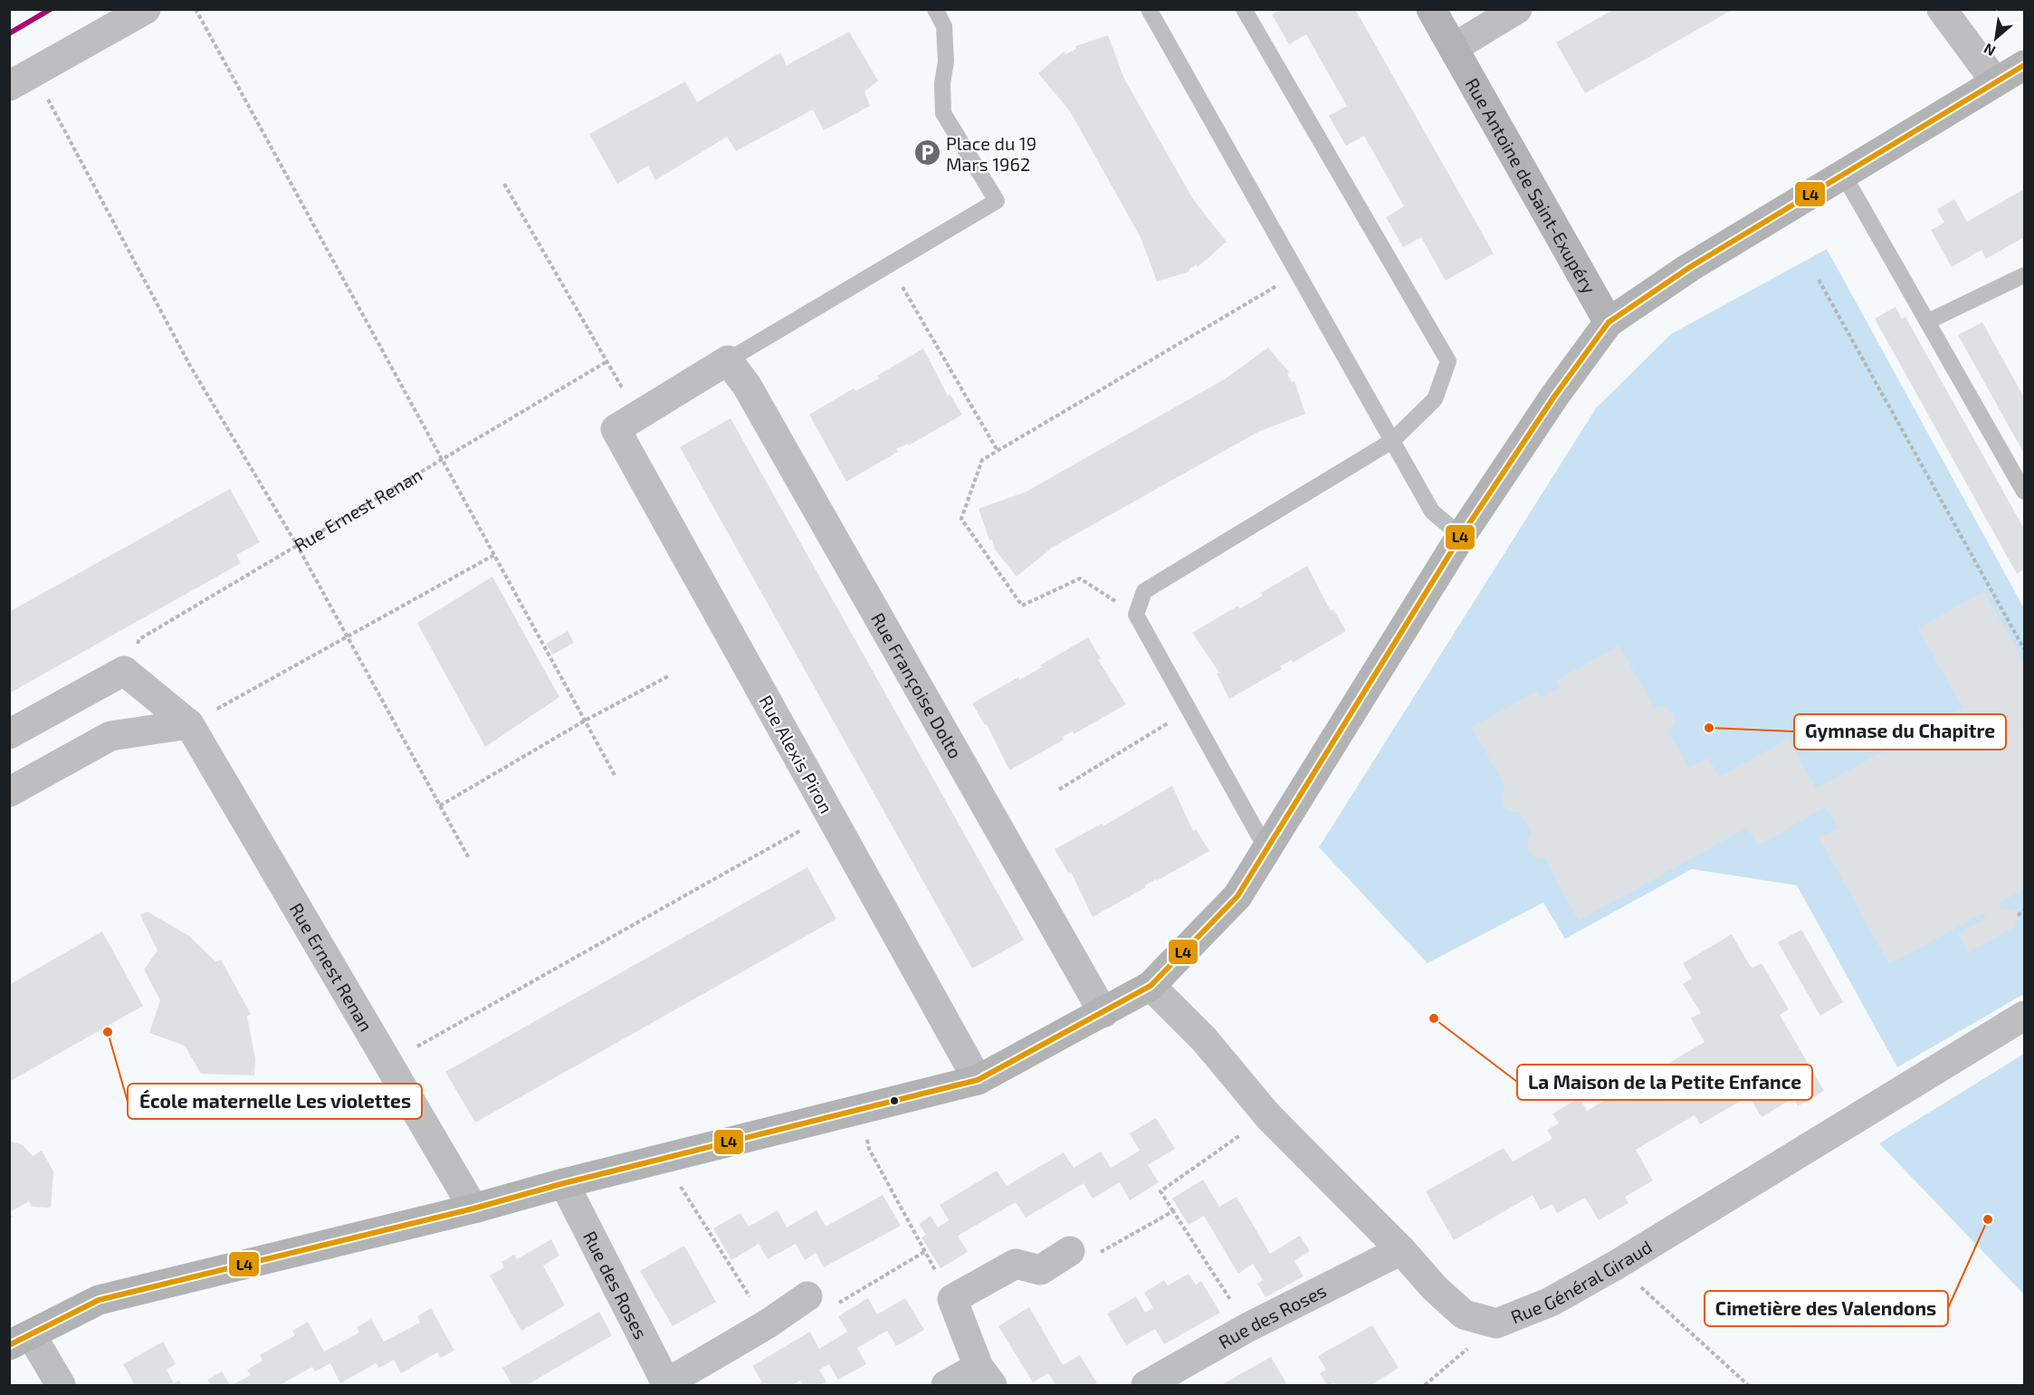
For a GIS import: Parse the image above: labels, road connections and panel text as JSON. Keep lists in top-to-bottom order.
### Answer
{
  "streets": {
    "main road": ["Rue Antoine de Saint-Exupéry"],
    "street": [
      "Rue Ernest Renan",
      "Rue Françoise Dolto",
      "Rue Alexis Piron",
      "Rue Général Giraud",
      "Rue des Roses"
    ]
  },
  "crossings": [
    ["Rue Général Giraud", "Rue des Roses"]
  ],
  "places": {
    "parking": ["Place du 19 Mars 1962"],
    "other": [
      "Gymnase du Chapitre",
      "La Maison de la Petite Enfance",
      "École maternelle Les violettes",
      "Cimetière des Valendons"
    ]
  },
  "lines": ["transit line L4"],
  "north": "bottom left"
}
